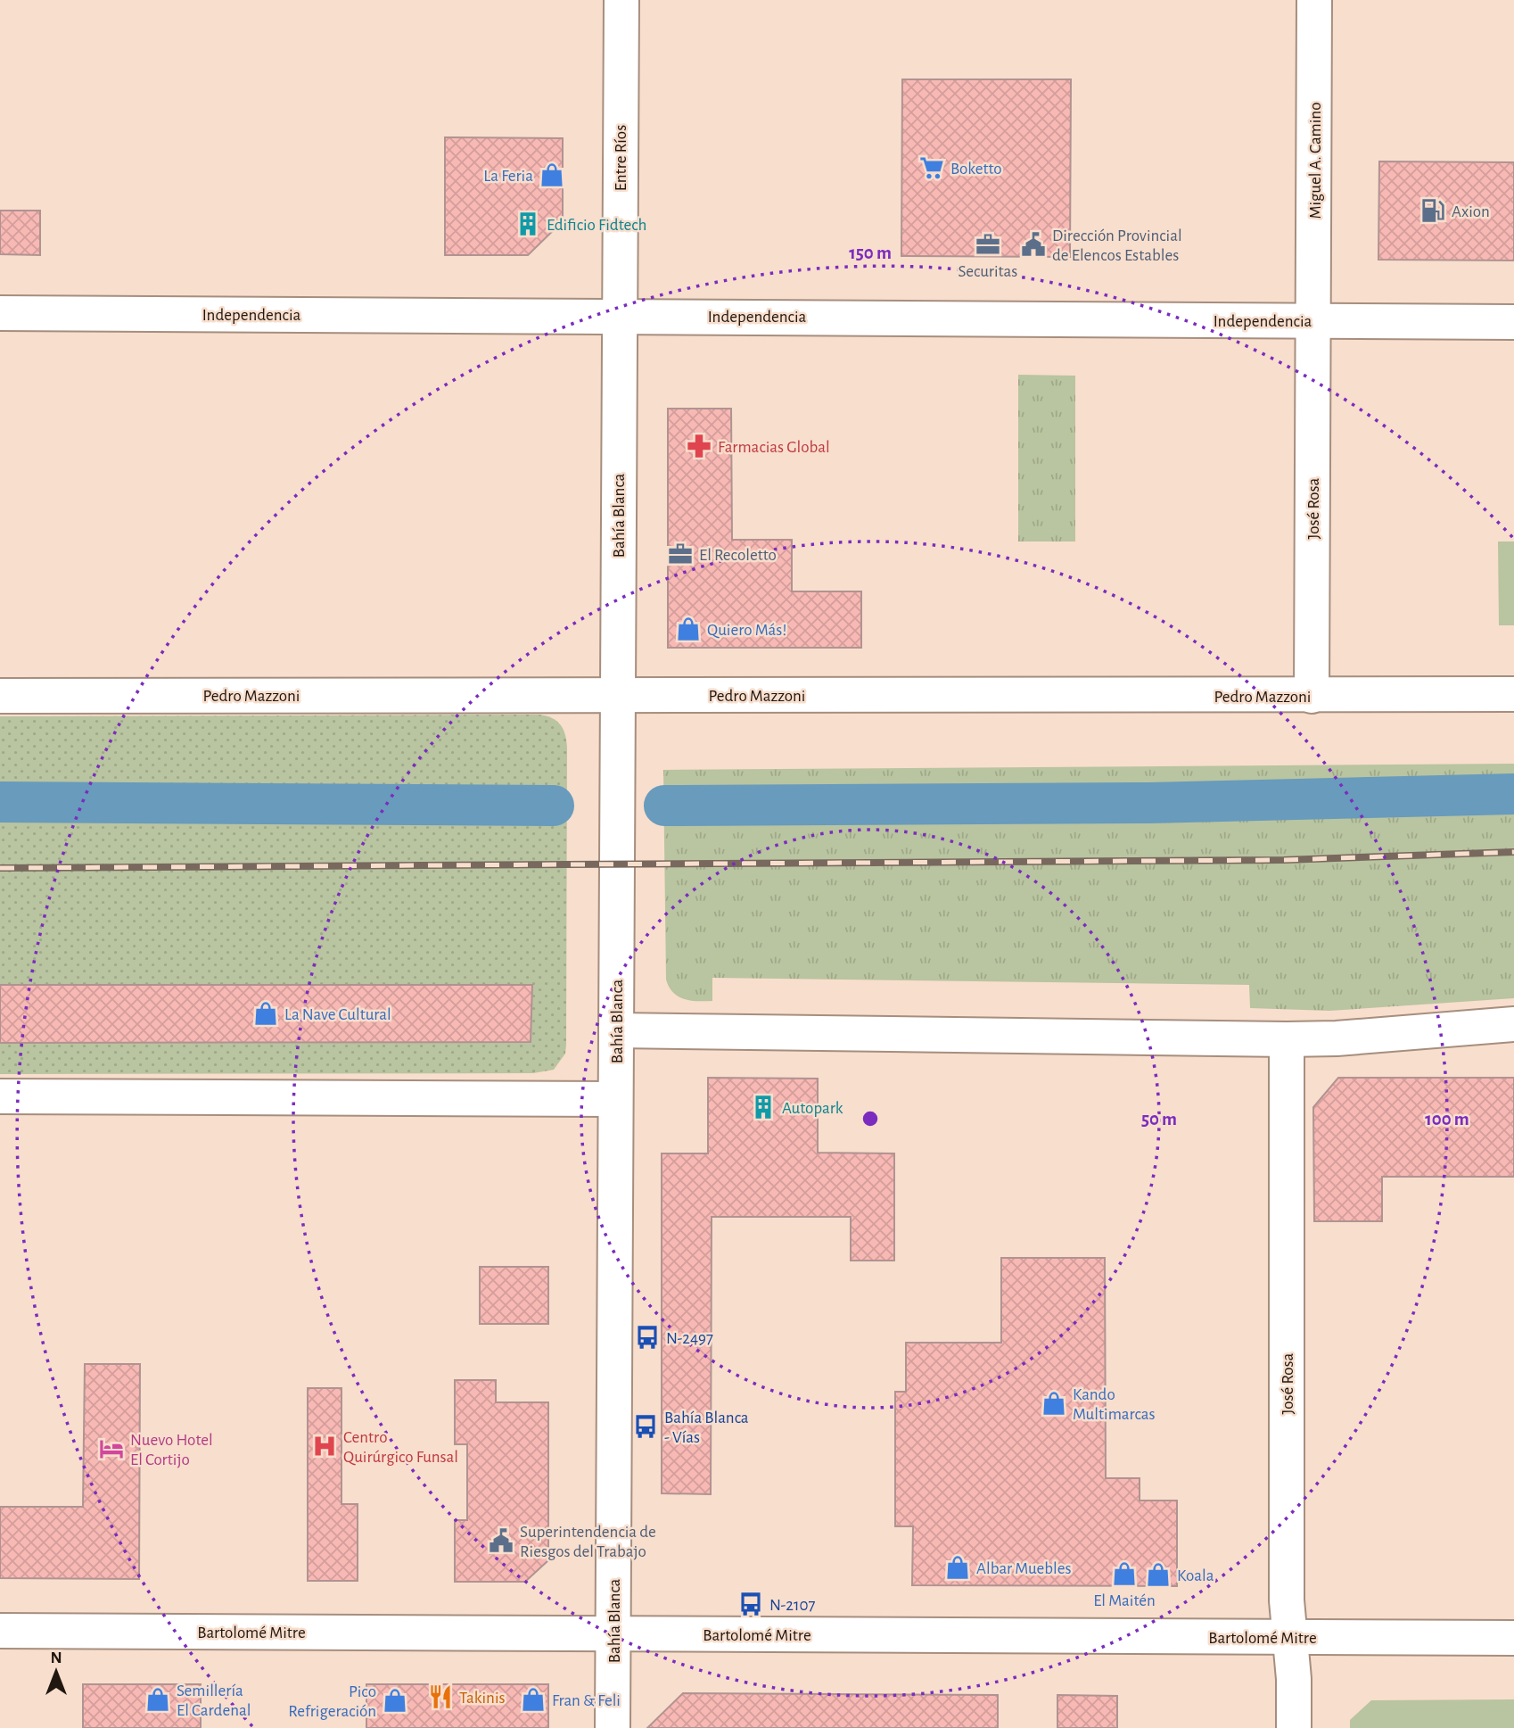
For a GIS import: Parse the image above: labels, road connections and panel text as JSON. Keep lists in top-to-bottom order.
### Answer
{
  "streets": {
    "street": [
      "Entre Ríos",
      "Miguel A. Camino",
      "Independencia",
      "José Rosa",
      "Bahía Blanca",
      "Pedro Mazzoni",
      "Bartolomé Mitre"
    ]
  },
  "crossings": [
    ["Entre Ríos", "Independencia"],
    ["Entre Ríos", "Bahía Blanca"],
    ["Miguel A. Camino", "Independencia"],
    ["Miguel A. Camino", "José Rosa"],
    ["Independencia", "José Rosa"],
    ["Independencia", "Bahía Blanca"],
    ["José Rosa", "Pedro Mazzoni"],
    ["José Rosa", "Bartolomé Mitre"],
    ["Bahía Blanca", "Pedro Mazzoni"],
    ["Bahía Blanca", "Bartolomé Mitre"]
  ],
  "places": {
    "supermarket": ["Boketto"],
    "shop": [
      "La Feria",
      "Quiero Más!",
      "La Nave Cultural",
      "Kando Multimarcas",
      "Albar Muebles",
      "El Maitén",
      "Koala",
      "Semillería El Cardenal",
      "Fran & Feli",
      "Pico Refrigeración"
    ],
    "fuel station": ["Axion"],
    "building": ["Edificio Fidtech", "Autopark"],
    "office": ["Securitas", "El Recoletto"],
    "public building": ["Dirección Provincial de Elencos Estables", "Superintendencia de Riesgos del Trabajo"],
    "pharmacy": ["Farmacias Global"],
    "bus stop": ["N-2497", "Bahía Blanca - Vías", "N-2107"],
    "hospital": ["Centro Quirúrgico Funsal"],
    "hotel": ["Nuevo Hotel El Cortijo"],
    "restaurant": ["Takinis"]
  },
  "north": "top",
  "rings": ["150 m", "50 m", "100 m"]
}
